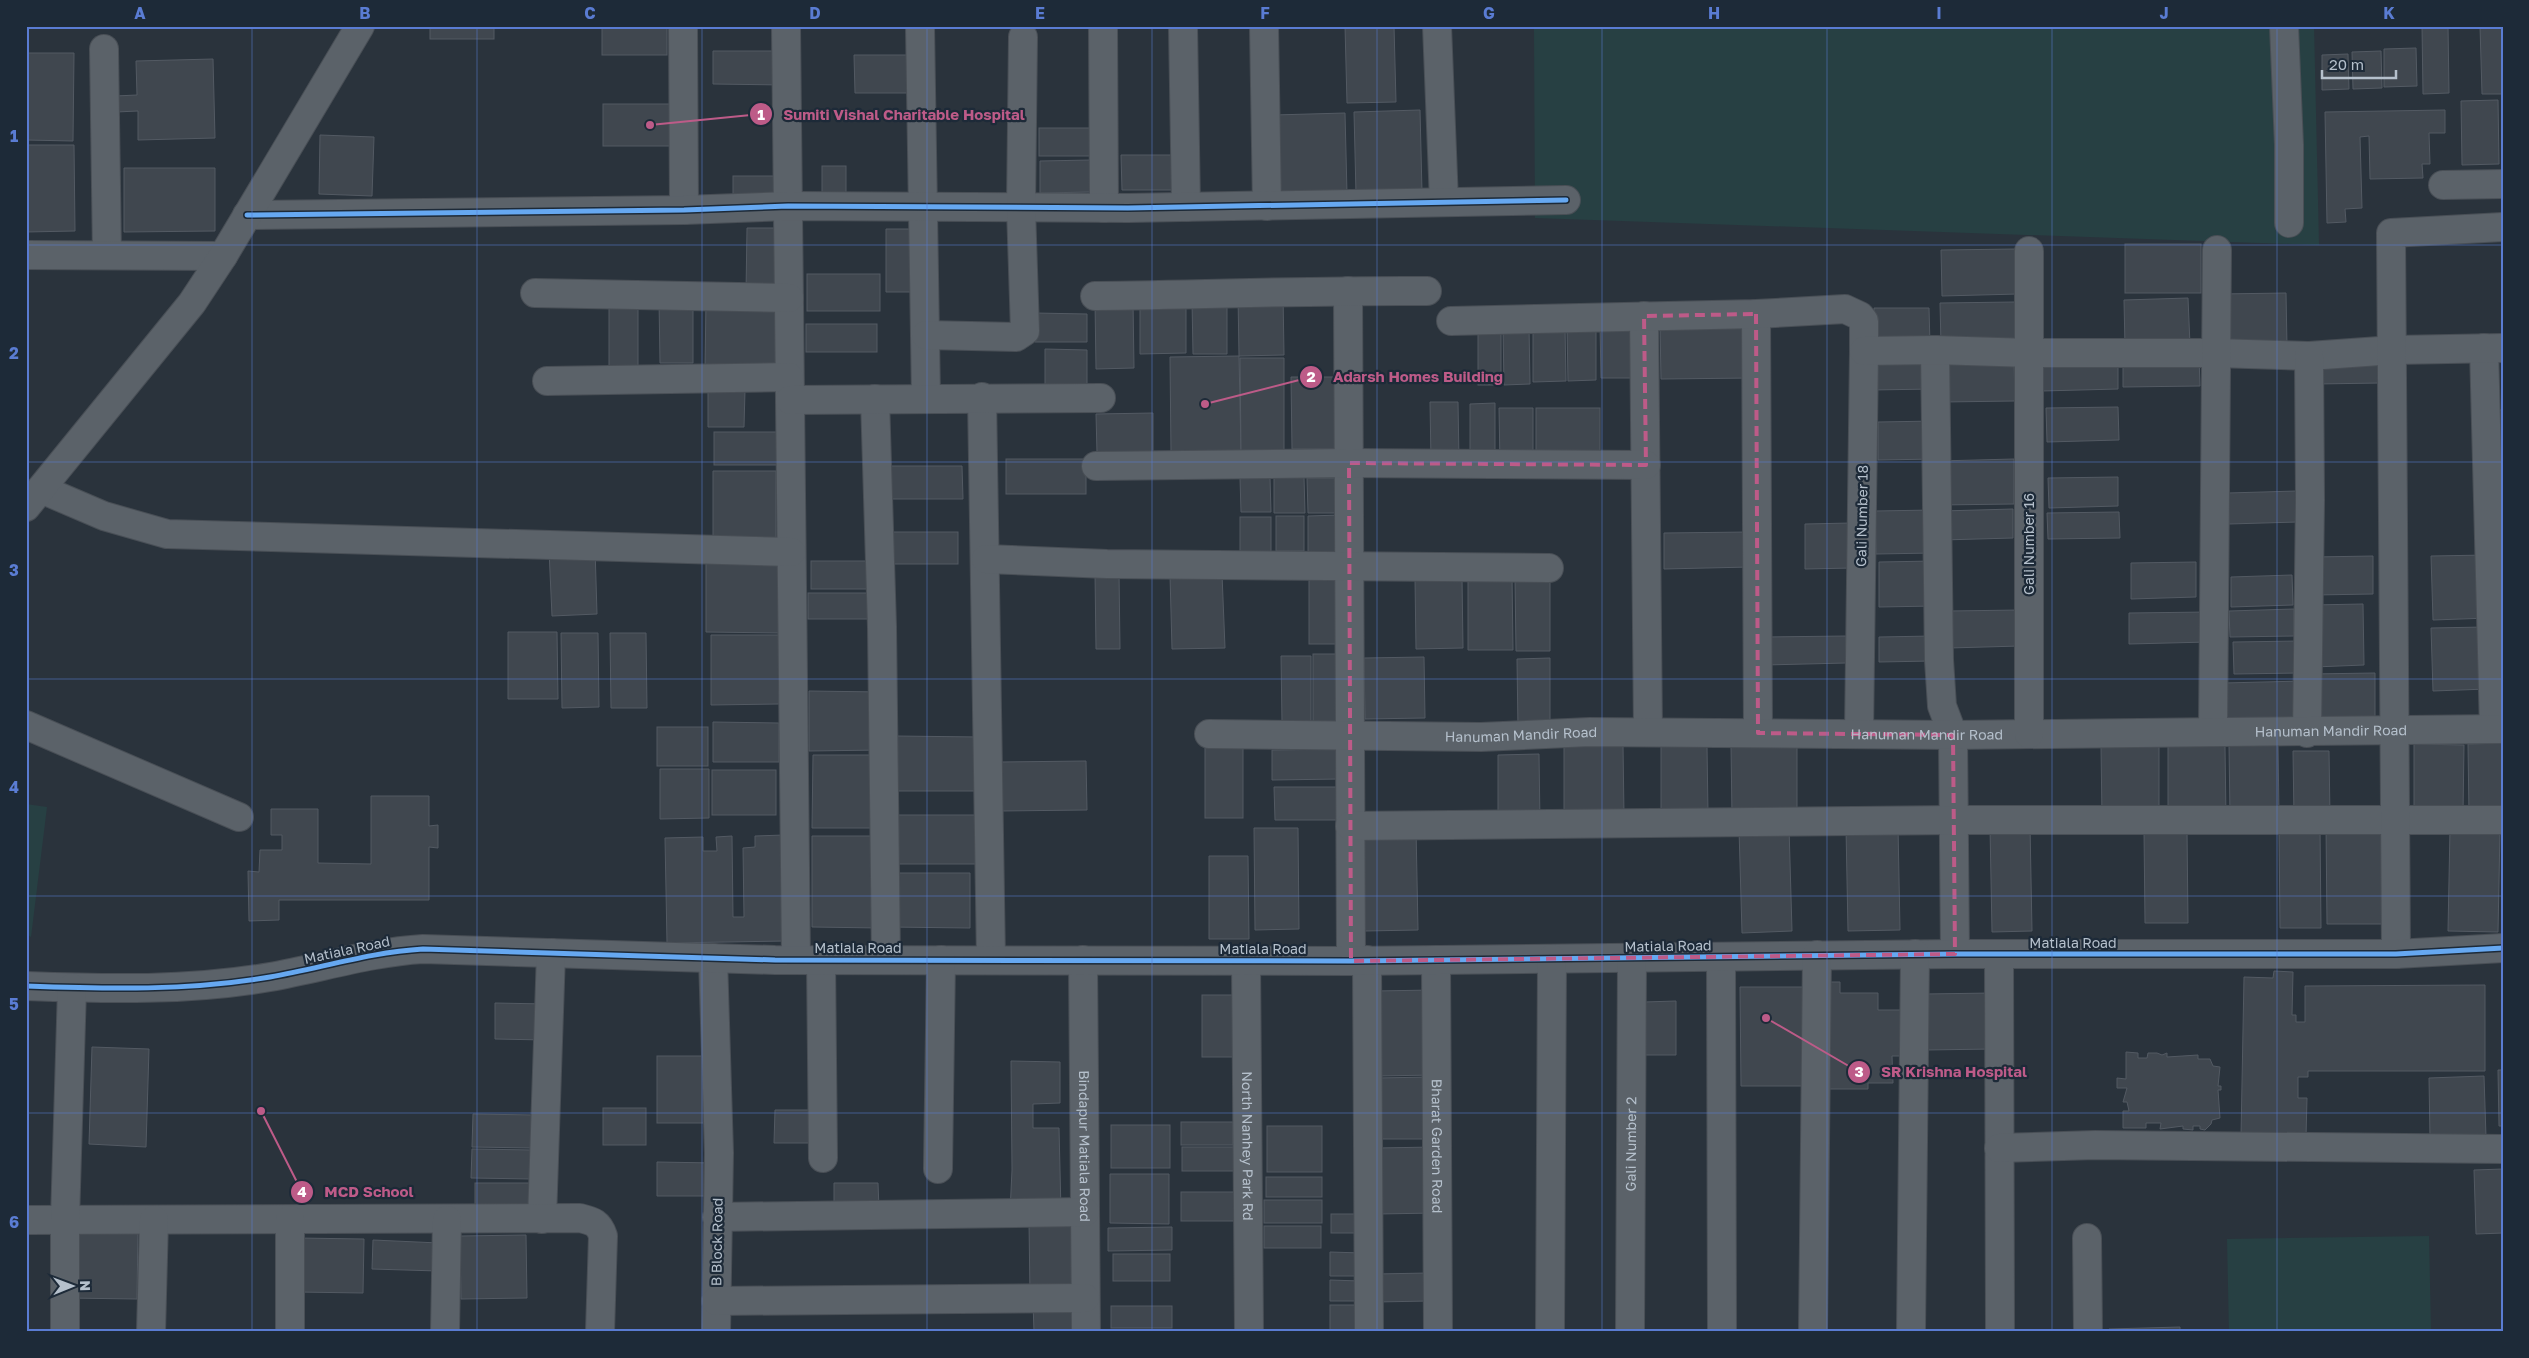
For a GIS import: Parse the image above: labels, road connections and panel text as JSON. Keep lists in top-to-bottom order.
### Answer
{
  "streets": {
    "street": [
      "Gali Number 18",
      "Gali Number 16",
      "Hanuman Mandir Road",
      "Matiala Road",
      "Gali Number 2",
      "Bindapur Matiala Road",
      "North Nanhey Park Rd",
      "Bharat Garden Road",
      "B Block Road"
    ]
  },
  "crossings": [
    ["Gali Number 18", "Hanuman Mandir Road"],
    ["Gali Number 16", "Hanuman Mandir Road"],
    ["Matiala Road", "Gali Number 2"],
    ["Matiala Road", "Bindapur Matiala Road"],
    ["Matiala Road", "North Nanhey Park Rd"],
    ["Matiala Road", "Bharat Garden Road"],
    ["Matiala Road", "B Block Road"]
  ],
  "places": [
    "Sumiti Vishal Charitable Hospital",
    "Adarsh Homes Building",
    "SR Krishna Hospital",
    "MCD School"
  ],
  "scale_bar": "20 m",
  "north": "right",
  "grid": {
    "columns": [
      "A",
      "B",
      "C",
      "D",
      "E",
      "F",
      "G",
      "H",
      "I",
      "J",
      "K"
    ],
    "rows": [
      "1",
      "2",
      "3",
      "4",
      "5",
      "6"
    ]
  }
}
